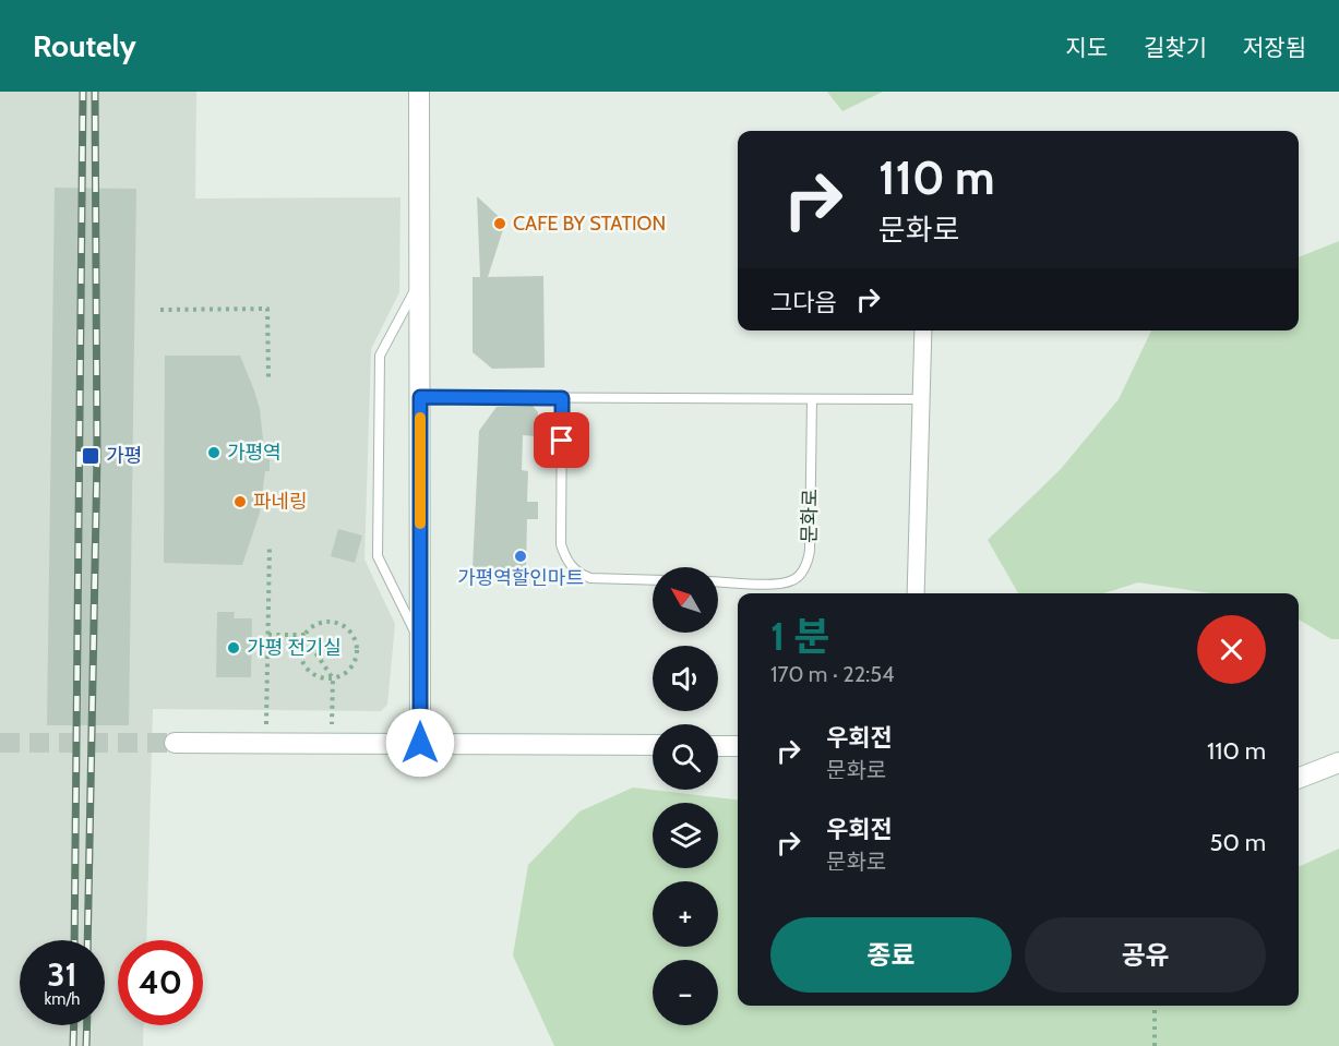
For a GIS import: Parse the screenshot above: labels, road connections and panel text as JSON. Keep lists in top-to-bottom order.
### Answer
{
  "streets": {
    "lane": ["문화로"]
  },
  "places": {
    "other": [
      "CAFE BY STATION",
      "가평역",
      "파네링",
      "가평역할인마트",
      "가평 전기실"
    ],
    "transit": ["가평"]
  },
  "north": "top left",
  "page": {
    "header": "Routely",
    "nav": ["지도", "길찾기", "저장됨"],
    "turn": ["110 m", "문화로"],
    "then": "그다음",
    "map_buttons": ["+", "−"],
    "heading": ["1 분", "170 m · 22:54"],
    "list": [
      {
        "name": "우회전",
        "note": "문화로",
        "value": "110 m"
      },
      {
        "name": "우회전",
        "note": "문화로",
        "value": "50 m"
      }
    ],
    "buttons": ["종료", "공유"],
    "speed": "31 km/h",
    "limit": "40"
  }
}
